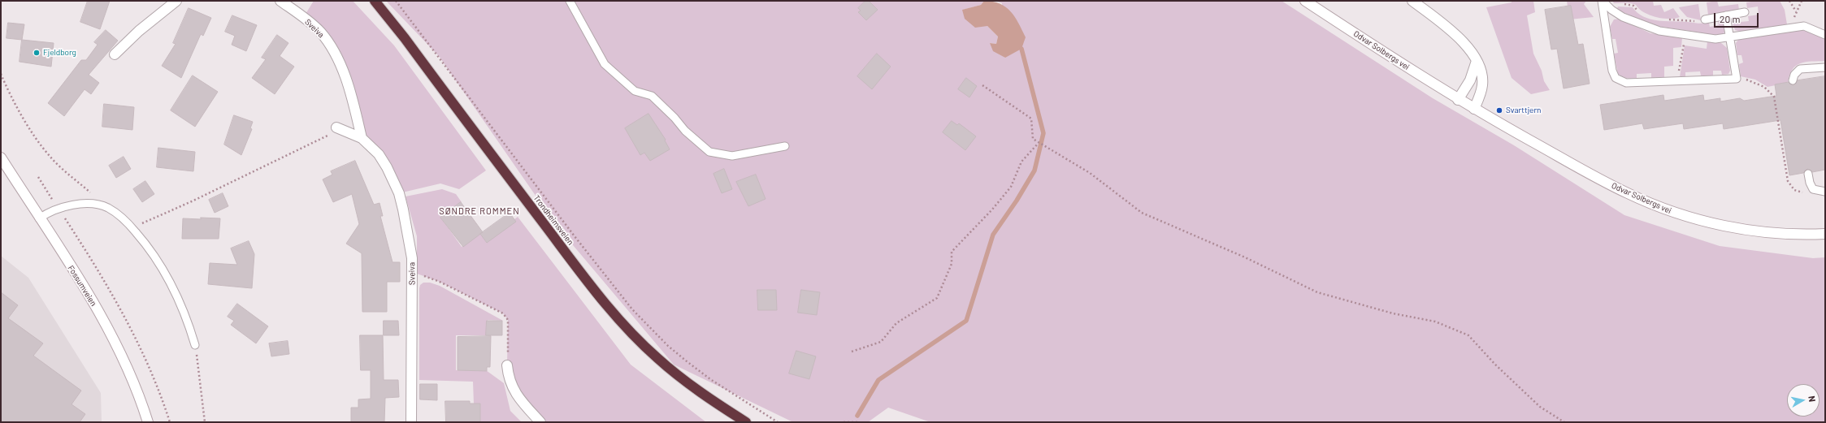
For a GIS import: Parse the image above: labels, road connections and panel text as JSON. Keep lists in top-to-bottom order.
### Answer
{
  "streets": {
    "highway": ["Trondheimsveien"],
    "street": ["Sveiva", "Odvar Solbergs vei", "Fossumveien"]
  },
  "districts": ["SØNDRE ROMMEN"],
  "places": ["Fjeldborg", "Svarttjern"],
  "scale_bar": "20 m",
  "north": "right"
}
